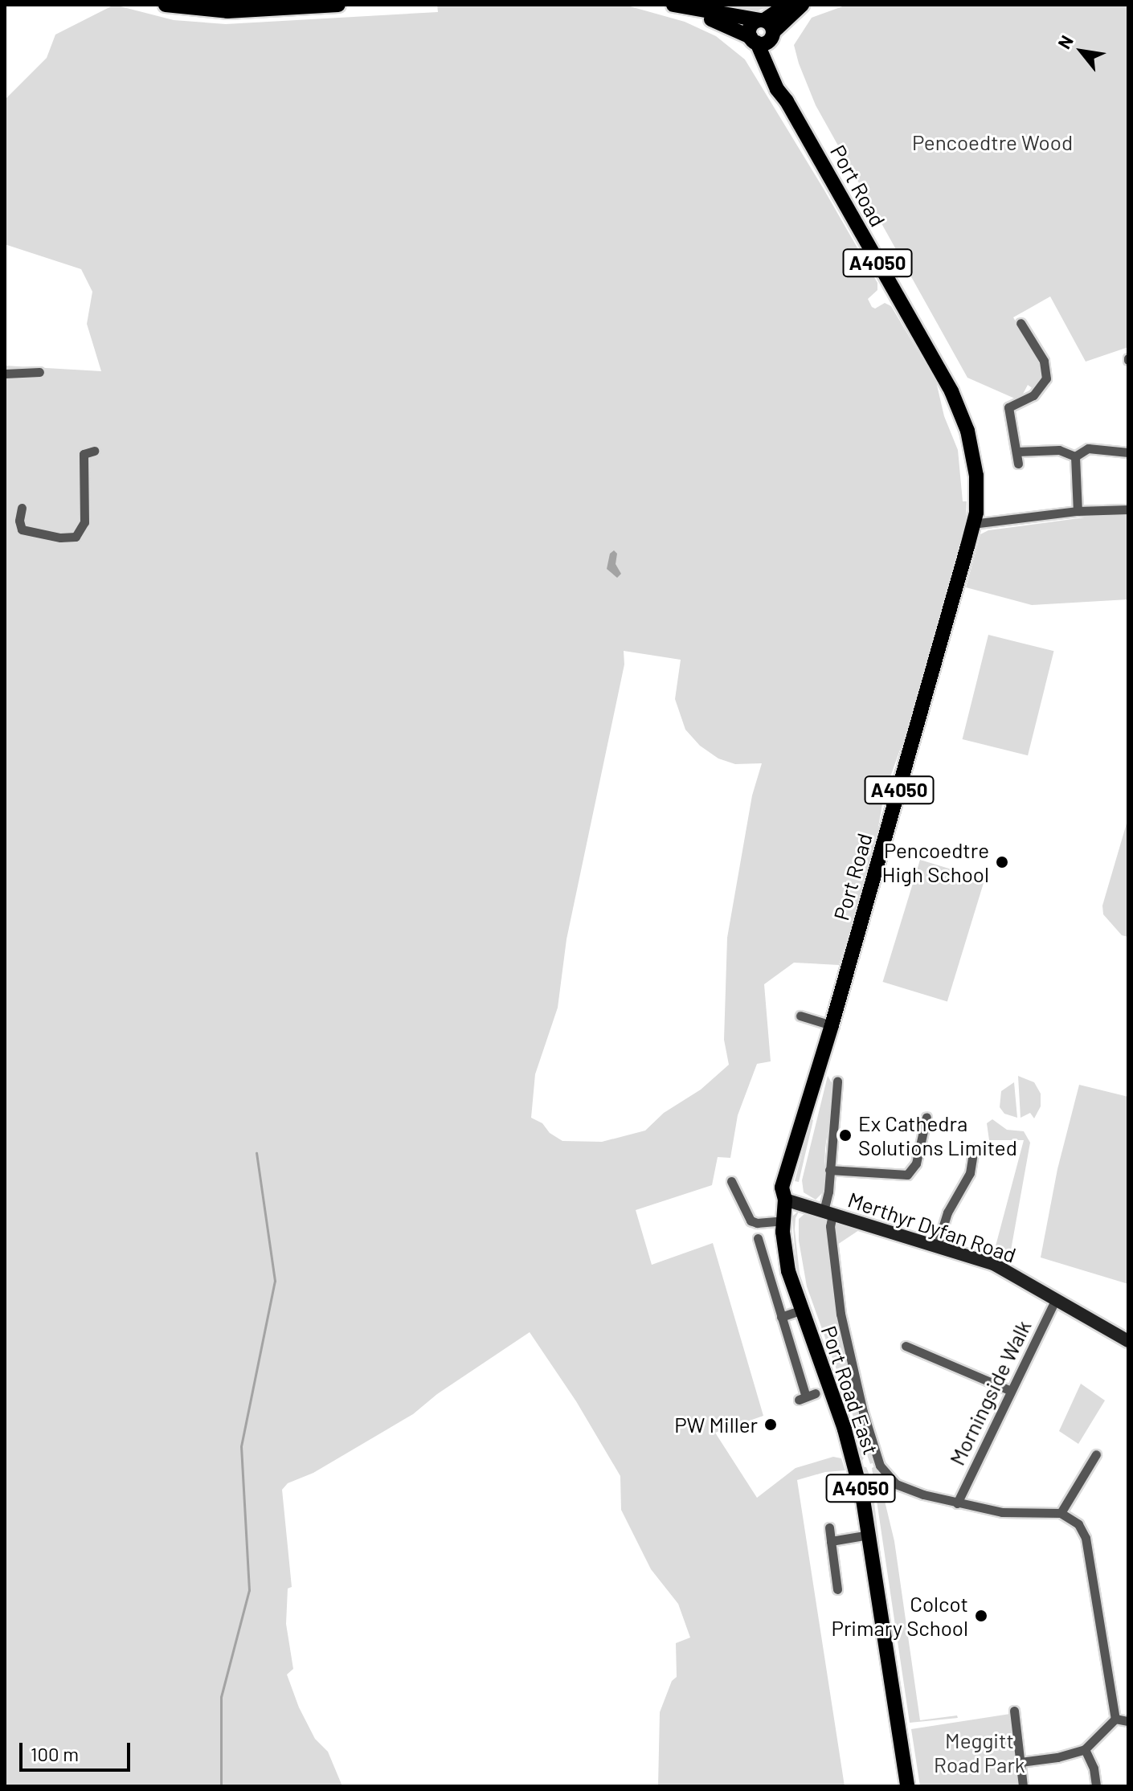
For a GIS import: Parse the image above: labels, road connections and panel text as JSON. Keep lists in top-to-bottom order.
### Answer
{
  "streets": {
    "main road": ["Port Road", "A4050", "Port Road East"],
    "street": ["Merthyr Dyfan Road", "Morningside Walk"]
  },
  "crossings": [
    ["Port Road", "Merthyr Dyfan Road"],
    ["Port Road", "Port Road East"],
    ["Merthyr Dyfan Road", "Port Road East"],
    ["Merthyr Dyfan Road", "Morningside Walk"],
    ["Port Road East", "Morningside Walk"]
  ],
  "parks": ["Pencoedtre Wood", "Meggitt Road Park"],
  "places": [
    "Pencoedtre High School",
    "Ex Cathedra Solutions Limited",
    "PW Miller",
    "Colcot Primary School"
  ],
  "scale_bar": "100 m",
  "north": "top left"
}
